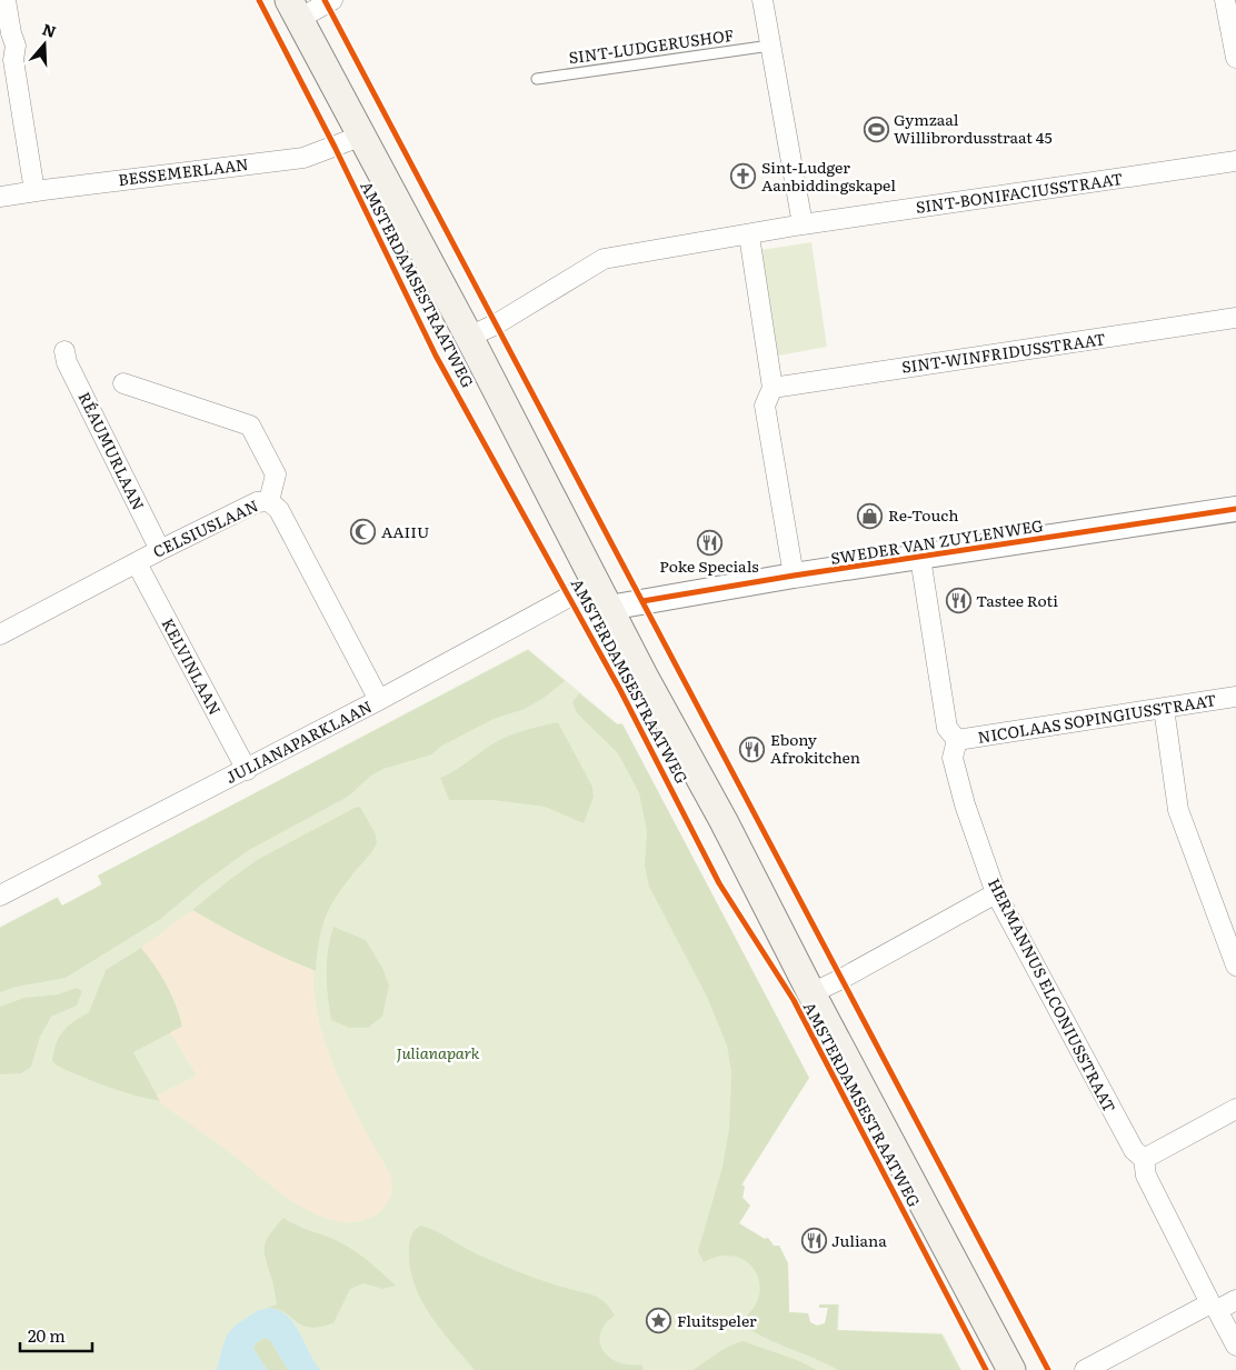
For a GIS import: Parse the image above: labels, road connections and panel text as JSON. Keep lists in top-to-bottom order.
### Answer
{
  "streets": {
    "main road": ["AMSTERDAMSESTRAATWEG"],
    "street": [
      "BESSEMERLAAN",
      "SINT-BONIFACIUSSTRAAT",
      "SINT-WINFRIDUSSTRAAT",
      "RÉAUMURLAAN",
      "CELSIUSLAAN",
      "SWEDER VAN ZUYLENWEG",
      "KELVINLAAN",
      "NICOLAAS SOPINGIUSSTRAAT",
      "JULIANAPARKLAAN",
      "HERMANNUS ELCONIUSSTRAAT"
    ],
    "lane": ["SINT-LUDGERUSHOF"]
  },
  "crossings": [
    ["BESSEMERLAAN", "AMSTERDAMSESTRAATWEG"],
    ["AMSTERDAMSESTRAATWEG", "SWEDER VAN ZUYLENWEG"],
    ["AMSTERDAMSESTRAATWEG", "JULIANAPARKLAAN"],
    ["RÉAUMURLAAN", "CELSIUSLAAN"],
    ["CELSIUSLAAN", "KELVINLAAN"],
    ["CELSIUSLAAN", "JULIANAPARKLAAN"],
    ["KELVINLAAN", "JULIANAPARKLAAN"],
    ["NICOLAAS SOPINGIUSSTRAAT", "HERMANNUS ELCONIUSSTRAAT"]
  ],
  "parks": ["Julianapark"],
  "places": {
    "sports": ["Gymzaal Willibrordusstraat 45"],
    "church": ["Sint-Ludger Aanbiddingskapel"],
    "shop": ["Re-Touch"],
    "mosque": ["AAIIU"],
    "restaurant": [
      "Poke Specials",
      "Tastee Roti",
      "Ebony Afrokitchen",
      "Juliana"
    ],
    "place": ["Fluitspeler"]
  },
  "scale_bar": "20 m",
  "north": "top"
}
